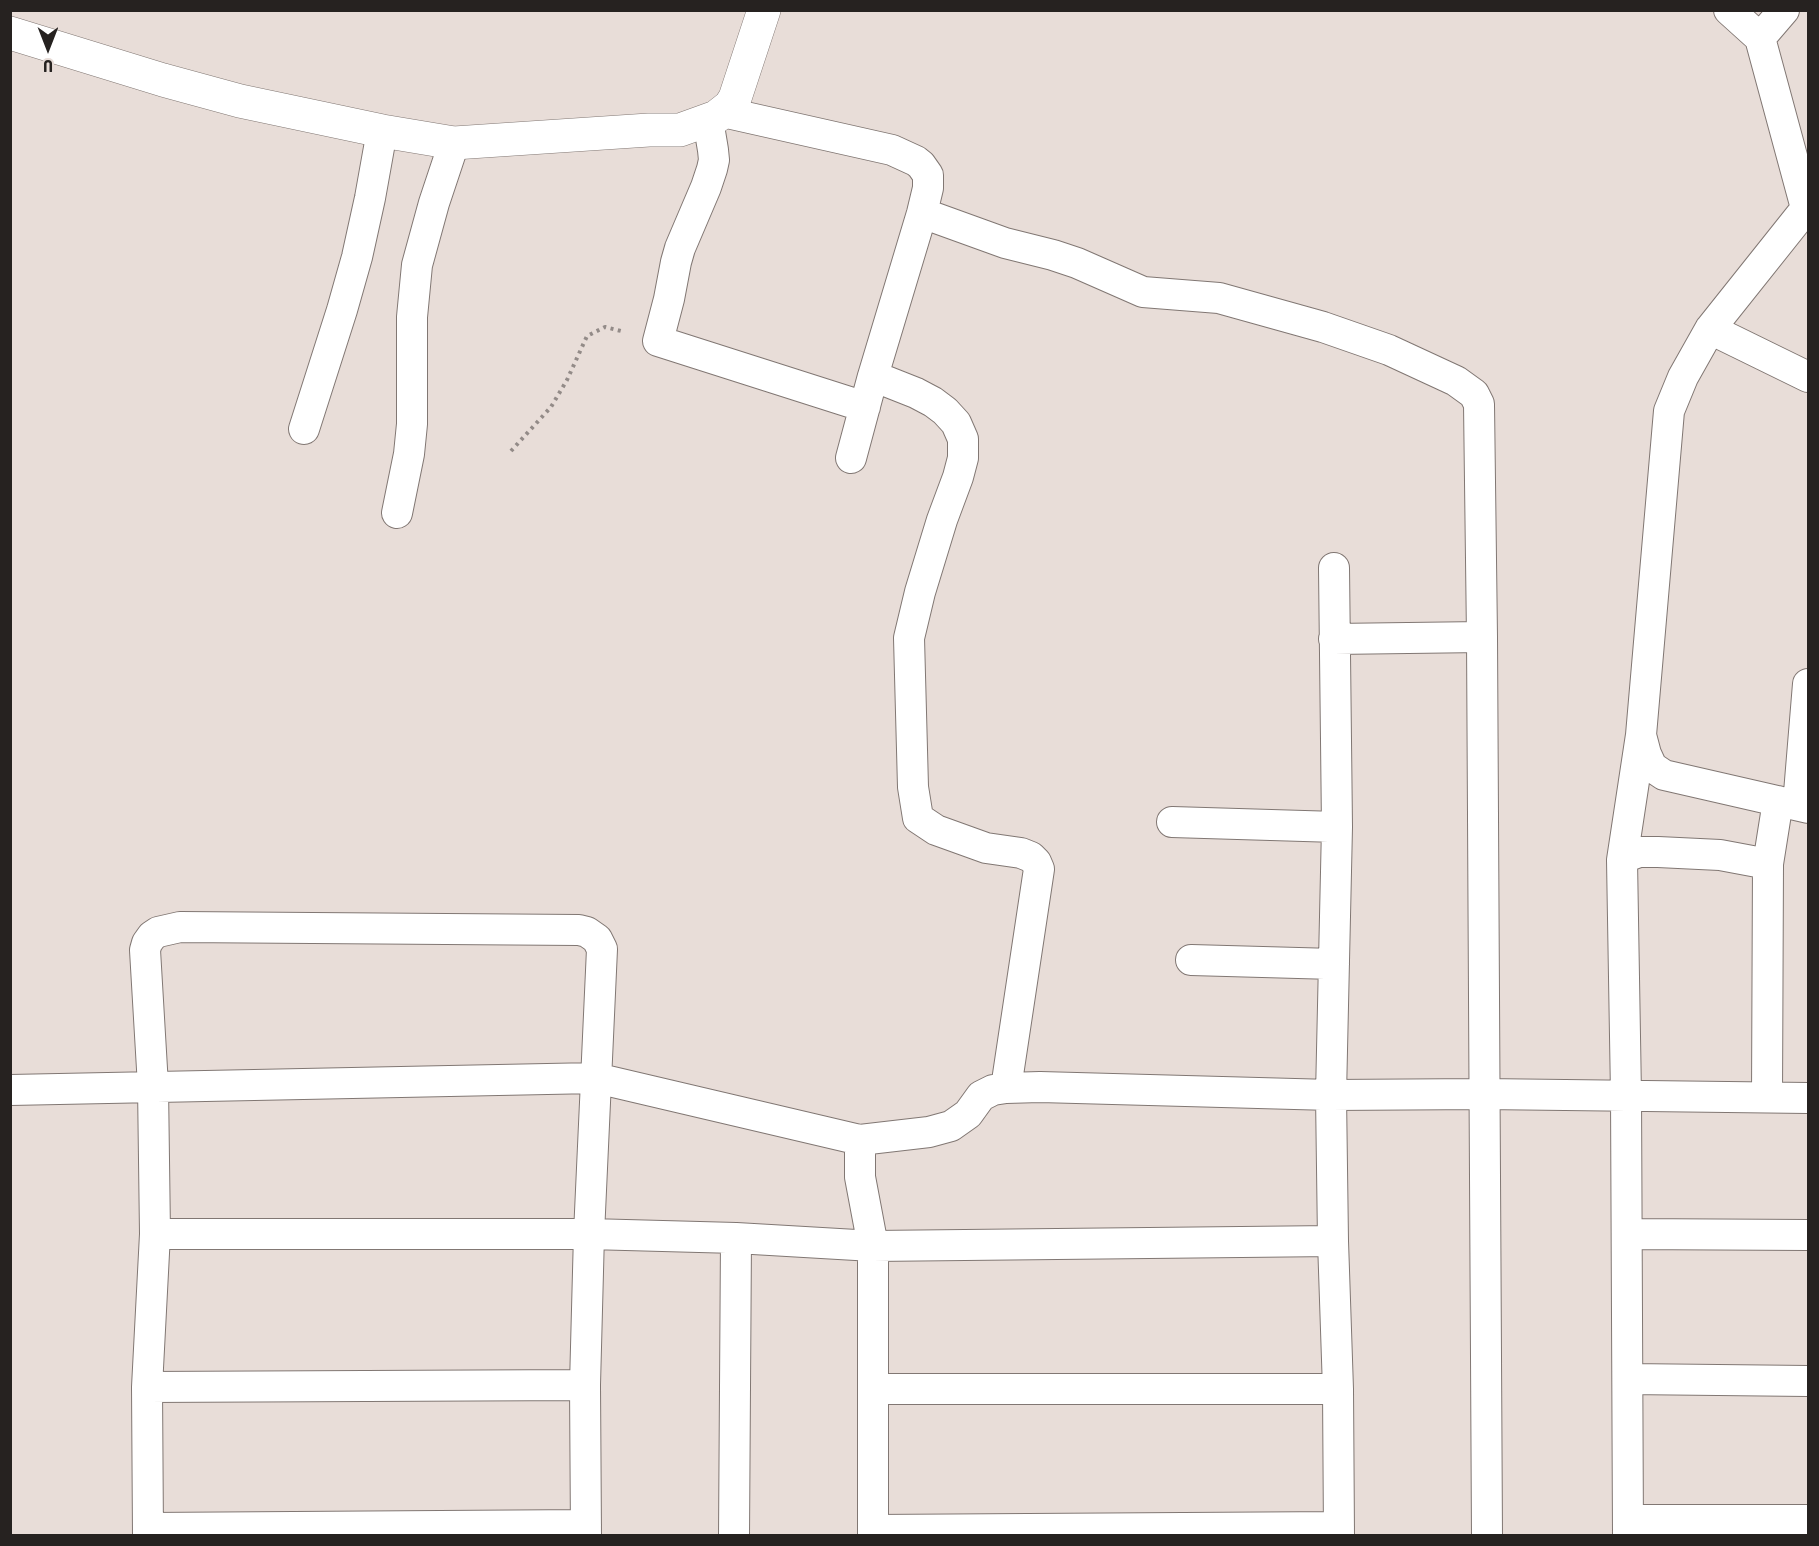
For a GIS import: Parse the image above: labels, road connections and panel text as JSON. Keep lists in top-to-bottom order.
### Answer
{
  "north": "bottom"
}
